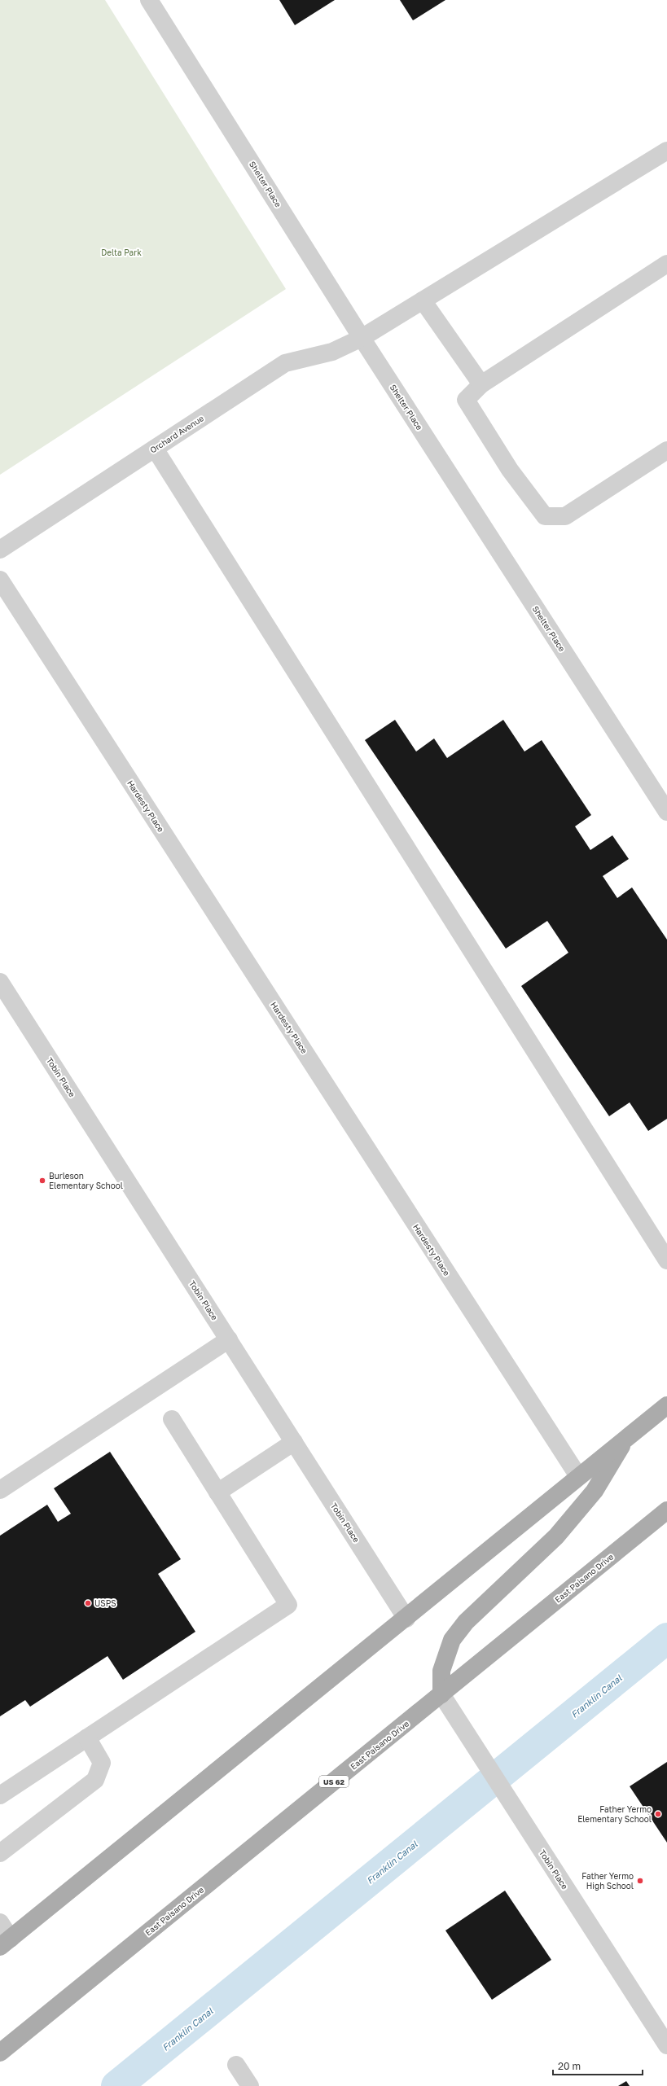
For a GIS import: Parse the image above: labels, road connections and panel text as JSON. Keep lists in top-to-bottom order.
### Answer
{
  "streets": {
    "main road": ["East Paisano Drive", "US 62"],
    "street": [
      "Shelter Place",
      "Orchard Avenue",
      "Hardesty Place",
      "Tobin Place"
    ]
  },
  "crossings": [
    ["Shelter Place", "Orchard Avenue"],
    ["Tobin Place", "East Paisano Drive"]
  ],
  "water": ["Franklin Canal"],
  "parks": ["Delta Park"],
  "places": [
    "Burleson Elementary School",
    "USPS",
    "Father Yermo Elementary School",
    "Father Yermo High School"
  ],
  "scale_bar": "20 m"
}
